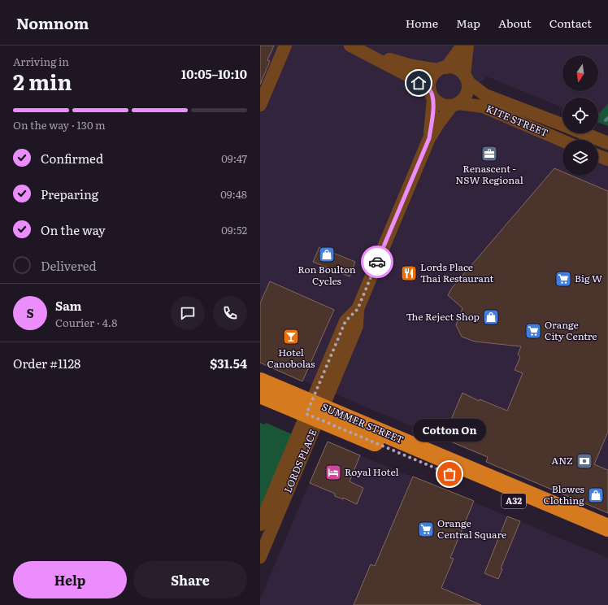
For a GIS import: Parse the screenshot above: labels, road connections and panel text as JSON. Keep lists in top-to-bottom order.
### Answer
{
  "streets": {
    "highway": ["SUMMER STREET", "A32"],
    "street": ["KITE STREET", "LORDS PLACE"]
  },
  "crossings": [
    ["KITE STREET", "LORDS PLACE"],
    ["SUMMER STREET", "LORDS PLACE"]
  ],
  "places": {
    "office": ["Renascent - NSW Regional"],
    "shop": ["Ron Boulton Cycles", "The Reject Shop", "Blowes Clothing"],
    "restaurant": ["Lords Place Thai Restaurant"],
    "supermarket": ["Big W", "Orange City Centre", "Orange Central Square"],
    "bar": ["Hotel Canobolas"],
    "bank": ["ANZ"],
    "hotel": ["Royal Hotel"],
    "other": ["Cotton On"]
  },
  "north": "bottom",
  "page": {
    "header": "Nomnom",
    "nav": [
      "Home",
      "Map",
      "About",
      "Contact"
    ],
    "heading": ["2 min", "Arriving in", "10:05–10:10"],
    "panel": [
      "Sam",
      "Courier · 4.8",
      "Order #1128",
      "$31.54"
    ],
    "bar": "On the way · 130 m",
    "list": [
      ["Confirmed", "09:47"],
      ["Preparing", "09:48"],
      ["On the way", "09:52"],
      "Delivered"
    ],
    "round": "S",
    "bubble": "Cotton On",
    "buttons": ["Help", "Share"]
  }
}
